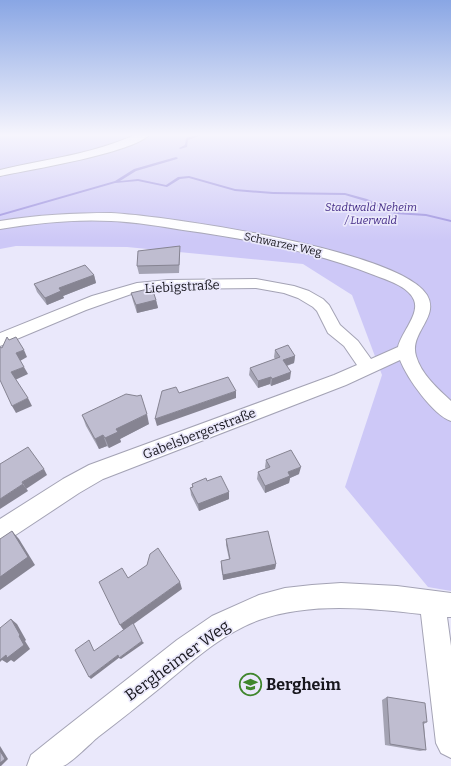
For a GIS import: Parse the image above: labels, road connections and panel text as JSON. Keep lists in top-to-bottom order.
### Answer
{
  "streets": {
    "street": [
      "Schwarzer Weg",
      "Liebigstraße",
      "Gabelsbergerstraße",
      "Bergheimer Weg"
    ]
  },
  "crossings": [
    ["Schwarzer Weg", "Liebigstraße"],
    ["Schwarzer Weg", "Gabelsbergerstraße"],
    ["Liebigstraße", "Gabelsbergerstraße"]
  ],
  "parks": ["Stadtwald Neheim / Luerwald"],
  "places": {
    "school or university": ["Bergheim"]
  }
}
